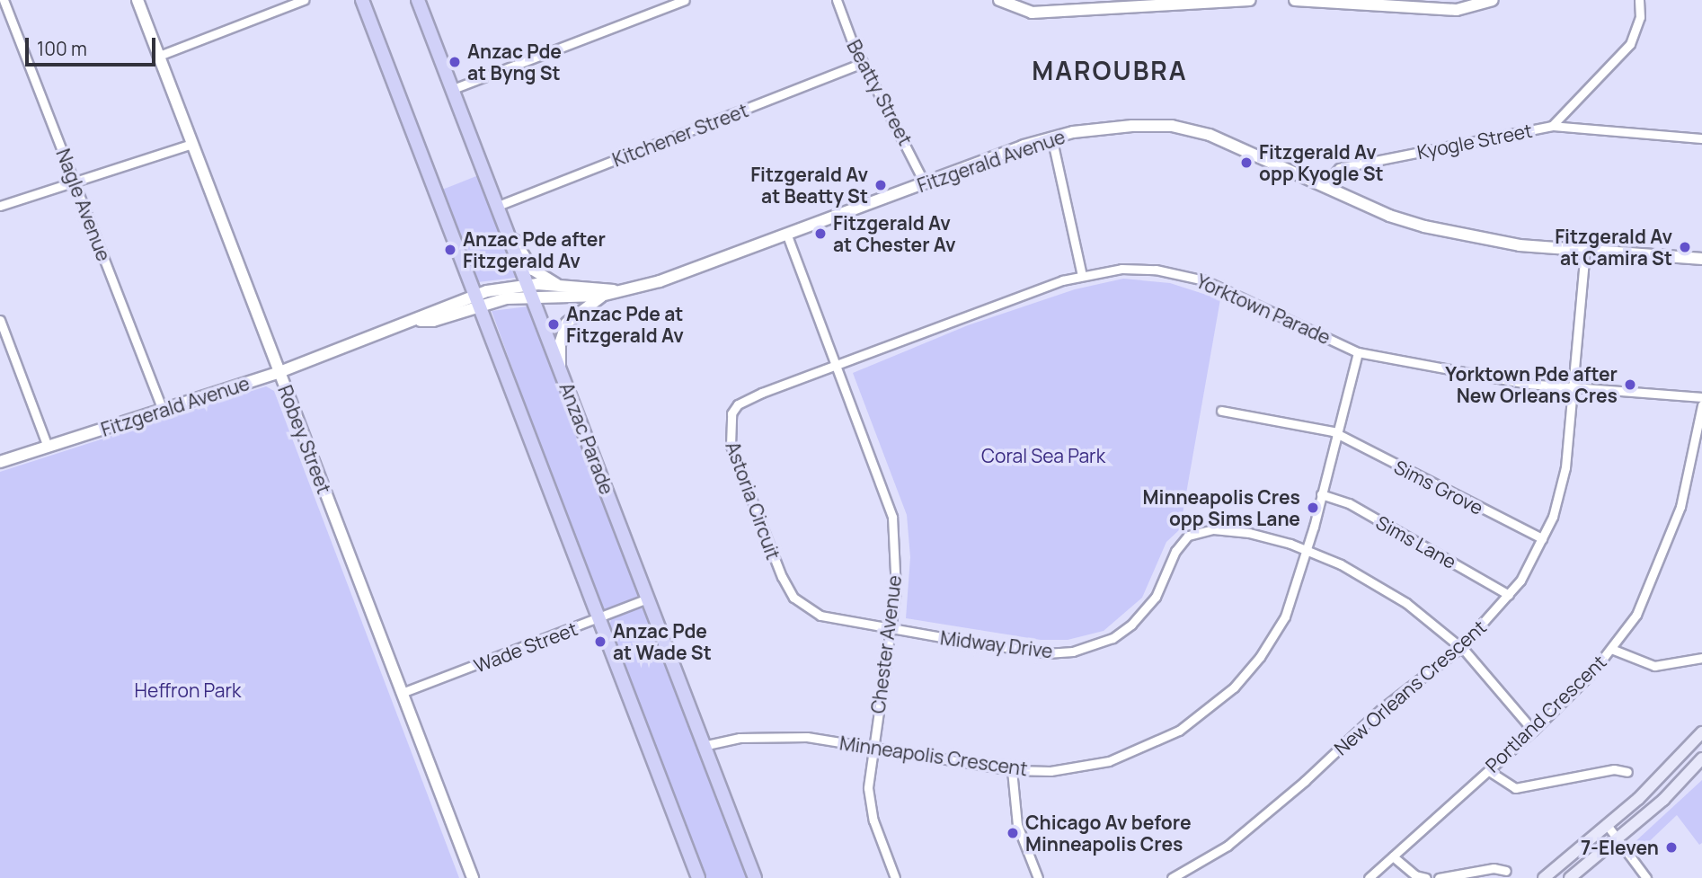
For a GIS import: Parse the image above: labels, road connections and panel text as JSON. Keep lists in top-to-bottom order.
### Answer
{
  "streets": {
    "main road": ["Anzac Parade"],
    "street": [
      "Beatty Street",
      "Kitchener Street",
      "Kyogle Street",
      "Fitzgerald Avenue",
      "Nagle Avenue",
      "Yorktown Parade",
      "Robey Street",
      "Sims Grove",
      "Astoria Circuit",
      "Sims Lane",
      "Chester Avenue",
      "Midway Drive",
      "Wade Street",
      "New Orleans Crescent",
      "Portland Crescent",
      "Minneapolis Crescent"
    ]
  },
  "crossings": [
    ["Beatty Street", "Kitchener Street"],
    ["Beatty Street", "Fitzgerald Avenue"],
    ["Kitchener Street", "Anzac Parade"],
    ["Kyogle Street", "Fitzgerald Avenue"],
    ["Fitzgerald Avenue", "Nagle Avenue"],
    ["Fitzgerald Avenue", "Anzac Parade"],
    ["Fitzgerald Avenue", "Robey Street"],
    ["Fitzgerald Avenue", "Chester Avenue"],
    ["Fitzgerald Avenue", "New Orleans Crescent"],
    ["Yorktown Parade", "Astoria Circuit"],
    ["Yorktown Parade", "Chester Avenue"],
    ["Yorktown Parade", "New Orleans Crescent"],
    ["Yorktown Parade", "Minneapolis Crescent"],
    ["Anzac Parade", "Wade Street"],
    ["Anzac Parade", "Minneapolis Crescent"],
    ["Robey Street", "Wade Street"],
    ["Sims Grove", "New Orleans Crescent"],
    ["Sims Grove", "Minneapolis Crescent"],
    ["Astoria Circuit", "Chester Avenue"],
    ["Astoria Circuit", "Midway Drive"],
    ["Sims Lane", "New Orleans Crescent"],
    ["Sims Lane", "Minneapolis Crescent"],
    ["Chester Avenue", "Midway Drive"],
    ["Chester Avenue", "Minneapolis Crescent"],
    ["Midway Drive", "New Orleans Crescent"],
    ["Midway Drive", "Portland Crescent"],
    ["Midway Drive", "Minneapolis Crescent"]
  ],
  "districts": ["MAROUBRA"],
  "parks": ["Coral Sea Park", "Heffron Park"],
  "places": [
    "Anzac Pde at Byng St",
    "Fitzgerald Av opp Kyogle St",
    "Fitzgerald Av at Beatty St",
    "Fitzgerald Av at Chester Av",
    "Fitzgerald Av at Camira St",
    "Anzac Pde after Fitzgerald Av",
    "Anzac Pde at Fitzgerald Av",
    "Yorktown Pde after New Orleans Cres",
    "Minneapolis Cres opp Sims Lane",
    "Anzac Pde at Wade St",
    "Chicago Av before Minneapolis Cres",
    "7-Eleven"
  ],
  "scale_bar": "100 m"
}
